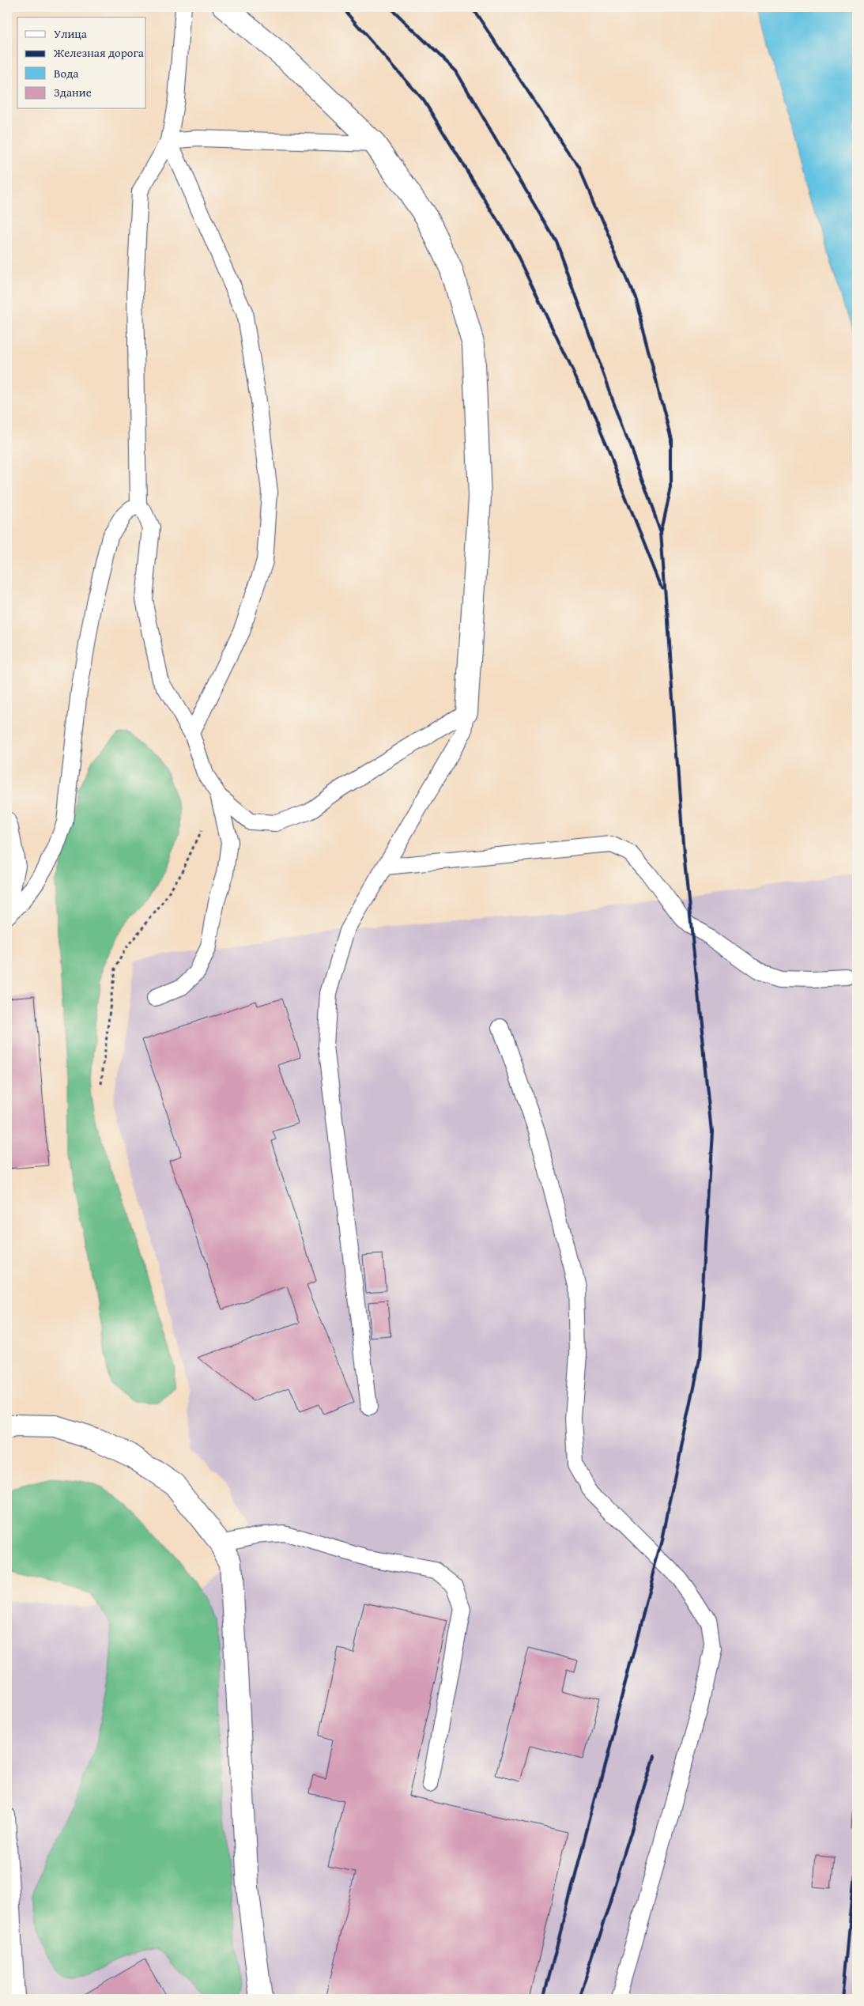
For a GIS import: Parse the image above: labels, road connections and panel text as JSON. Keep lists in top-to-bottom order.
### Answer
{
  "legend": [
    "Улица",
    "Железная дорога",
    "Вода",
    "Здание"
  ]
}
